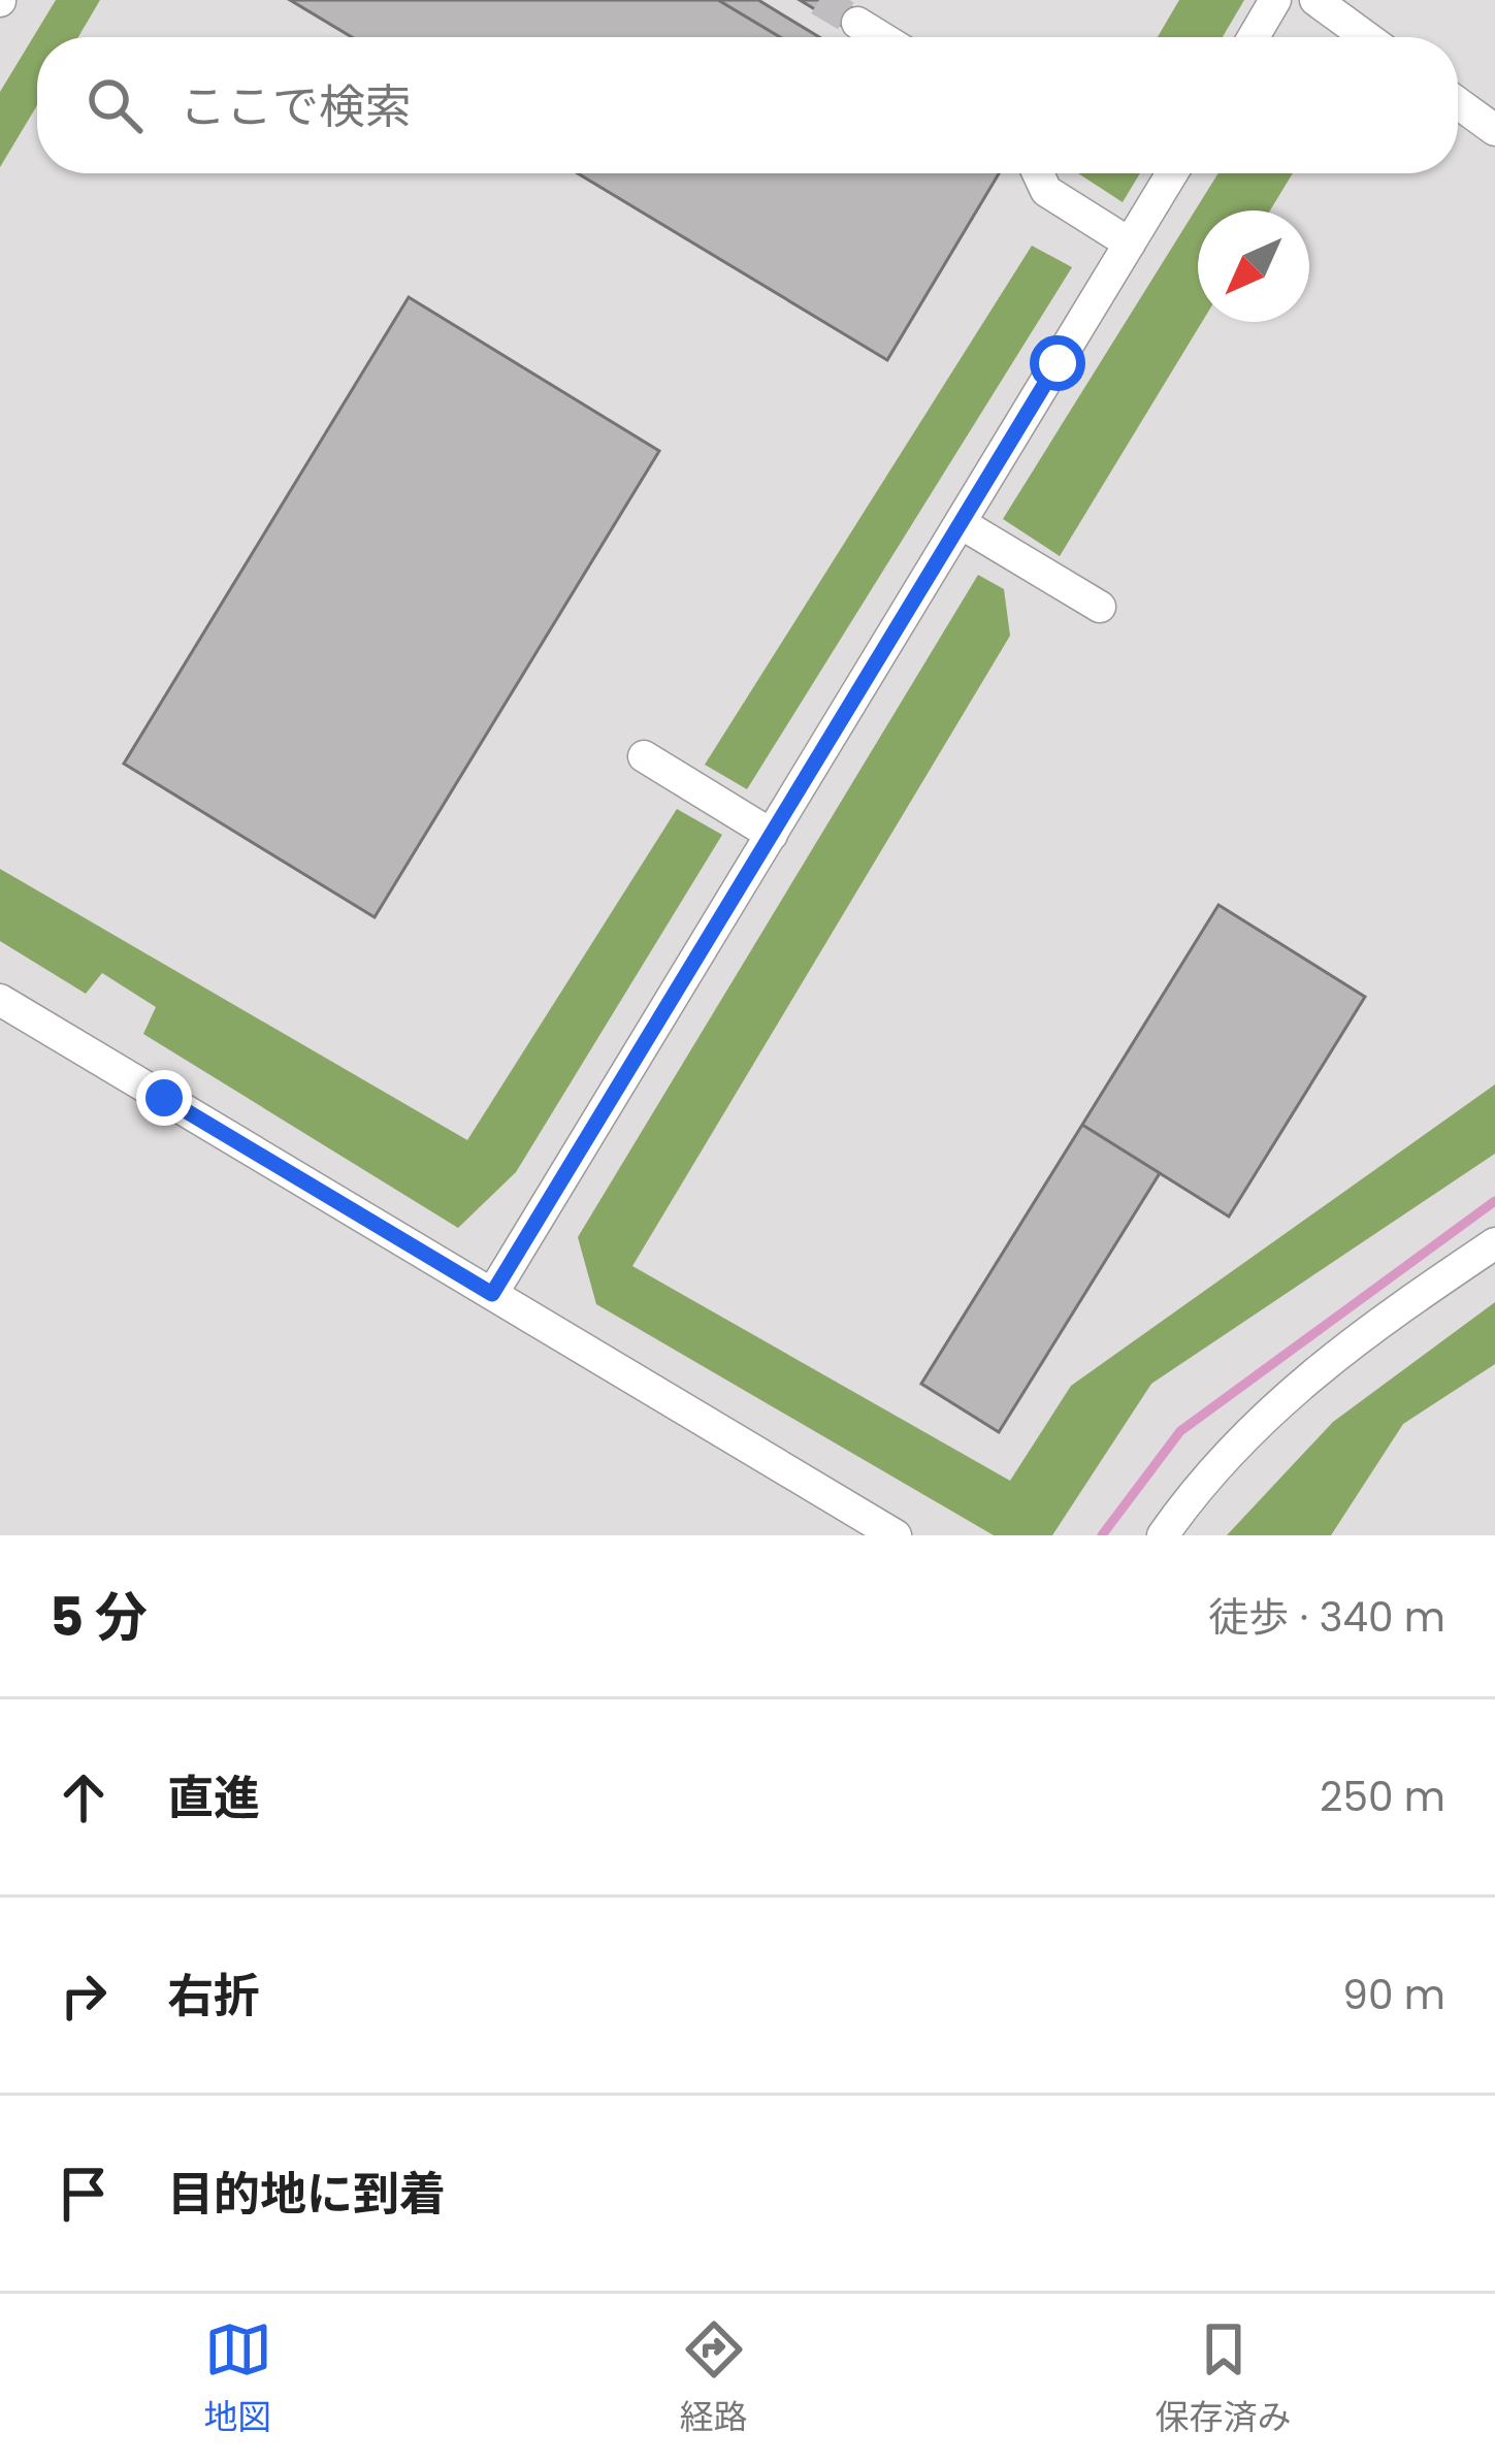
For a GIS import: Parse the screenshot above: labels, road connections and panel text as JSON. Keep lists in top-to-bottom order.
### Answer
{
  "north": "bottom left",
  "page": {
    "search": "ここで検索",
    "heading": ["5 分", "徒歩 · 340 m"],
    "list": [
      ["直進", "250 m"],
      ["右折", "90 m"],
      "目的地に到着"
    ],
    "nav": ["地図", "経路", "保存済み"]
  }
}
